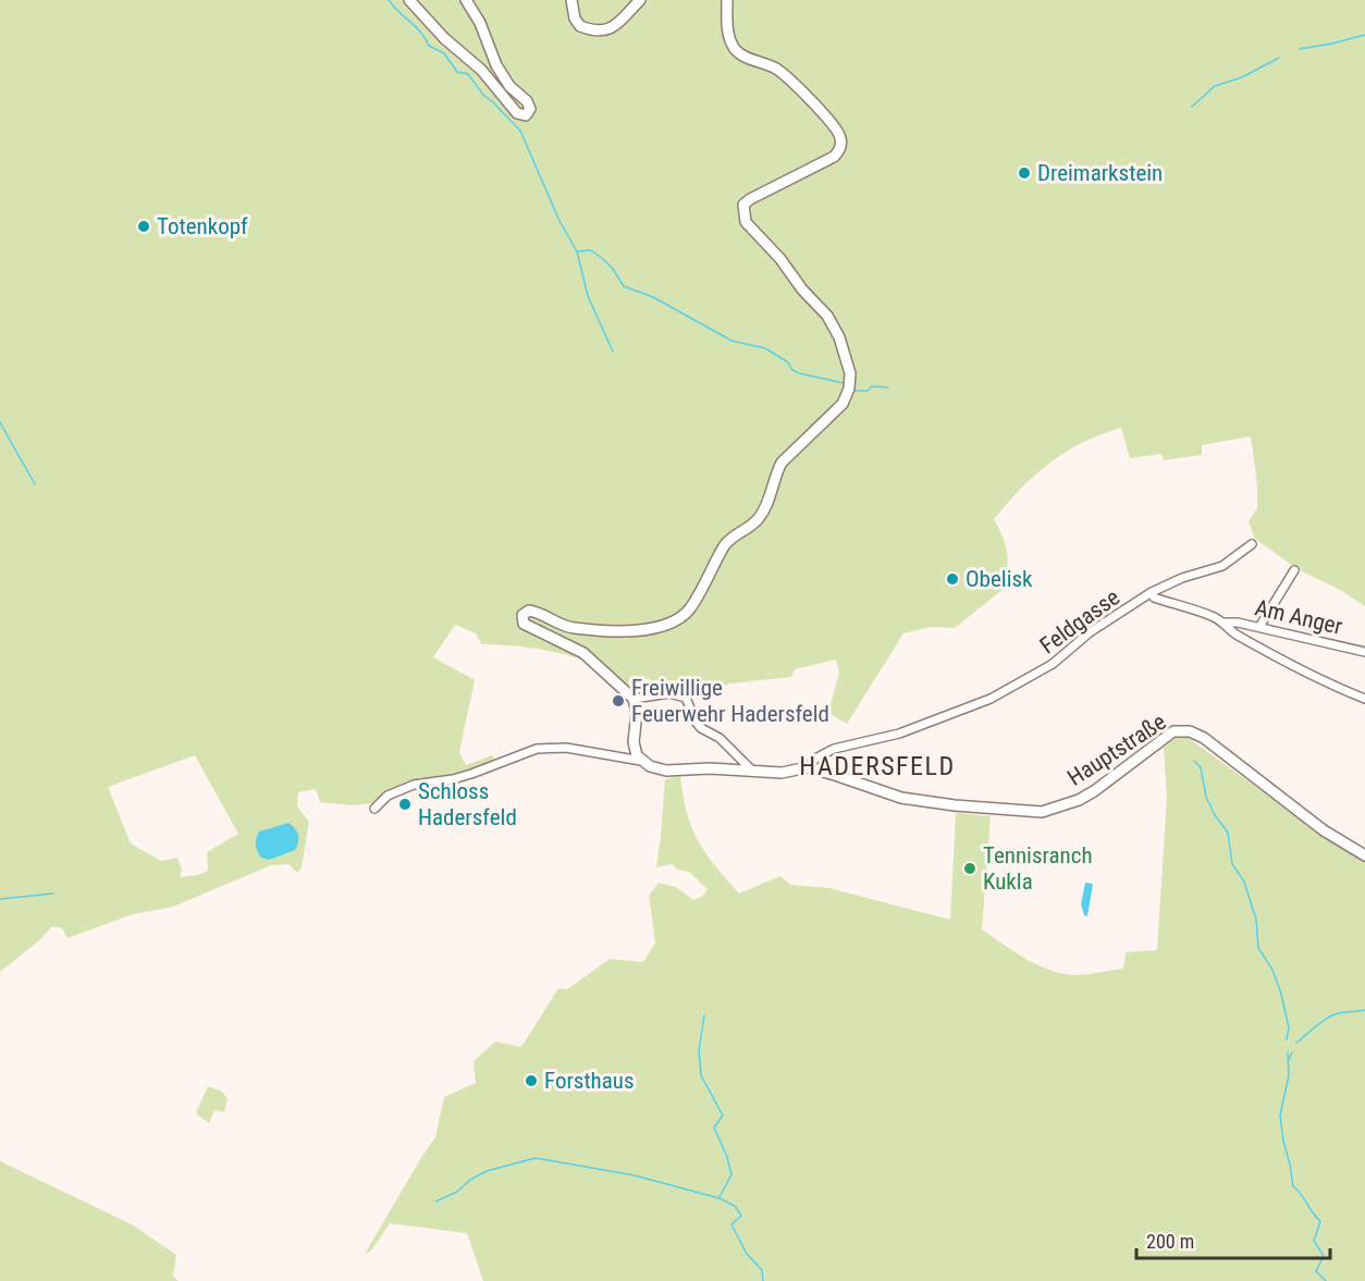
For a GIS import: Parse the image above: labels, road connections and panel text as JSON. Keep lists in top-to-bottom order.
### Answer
{
  "streets": {
    "street": ["Am Anger", "Feldgasse", "Hauptstraße"]
  },
  "crossings": [
    ["Am Anger", "Feldgasse"],
    ["Feldgasse", "Hauptstraße"]
  ],
  "districts": ["HADERSFELD"],
  "places": [
    "Dreimarkstein",
    "Totenkopf",
    "Obelisk",
    "Freiwillige Feuerwehr Hadersfeld",
    "Schloss Hadersfeld",
    "Tennisranch Kukla",
    "Forsthaus"
  ],
  "scale_bar": "200 m"
}
